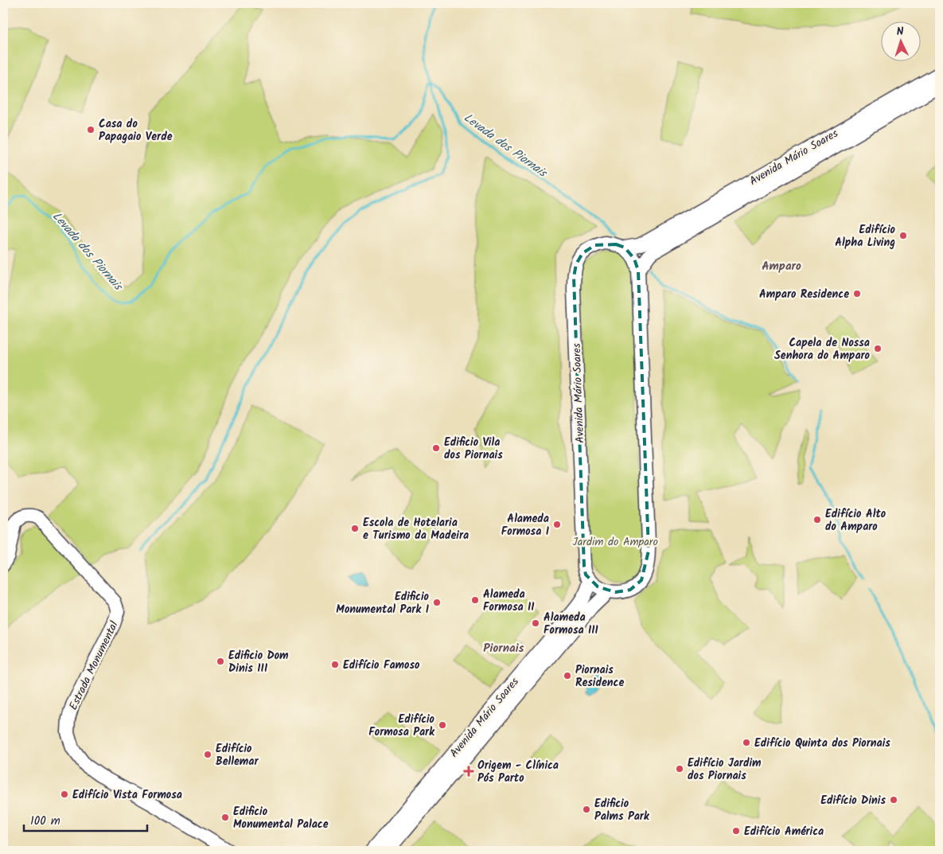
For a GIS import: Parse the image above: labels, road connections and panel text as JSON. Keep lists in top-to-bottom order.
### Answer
{
  "streets": {
    "main road": ["Avenida Mário Soares", "Estrada Monumental"]
  },
  "districts": ["Amparo", "Piornais"],
  "water": ["Levada dos Piornais"],
  "parks": ["Jardim do Amparo"],
  "places": {
    "other": [
      "Casa do Papagaio Verde",
      "Edifício Alpha Living",
      "Amparo Residence",
      "Capela de Nossa Senhora do Amparo",
      "Edificio Vila dos Piornais",
      "Edifício Alto do Amparo",
      "Alameda Formosa I",
      "Escola de Hotelaria e Turismo da Madeira",
      "Alameda Formosa II",
      "Edificio Monumental Park I",
      "Alameda Formosa III",
      "Edificio Dom Dinis III",
      "Edifício Famoso",
      "Piornais Residence",
      "Edifício Formosa Park",
      "Edifício Quinta dos Piornais",
      "Edifício Bellemar",
      "Edifício Jardim dos Piornais",
      "Edifício Vista Formosa",
      "Edifício Dinis",
      "Edificio Palms Park",
      "Edificio Monumental Palace",
      "Edifício América"
    ],
    "health": ["Origem - Clínica Pós Parto"]
  },
  "scale_bar": "100 m",
  "north": "top"
}
